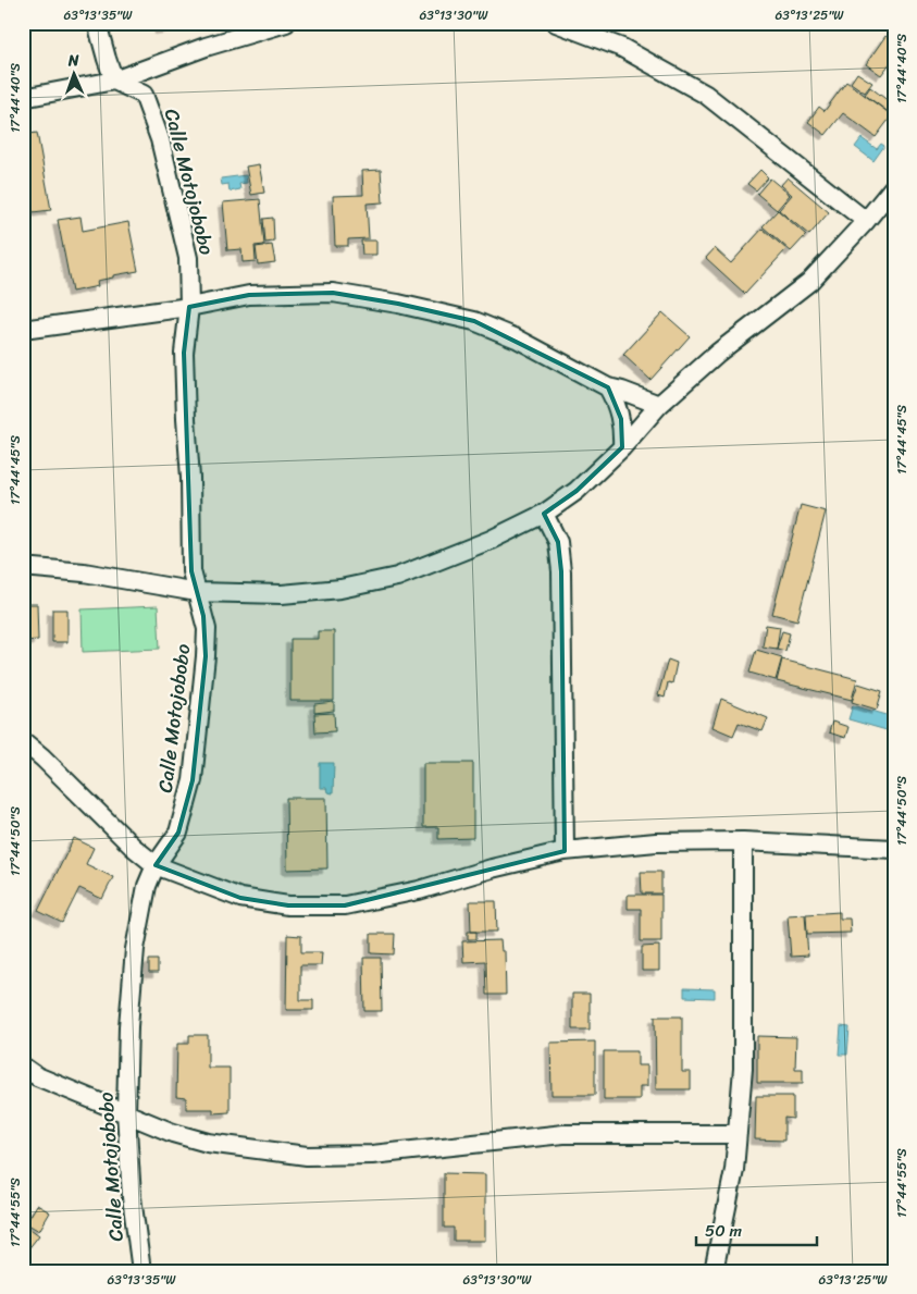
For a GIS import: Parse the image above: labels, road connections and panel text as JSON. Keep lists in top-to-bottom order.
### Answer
{
  "streets": {
    "street": ["Calle Motojobobo"]
  },
  "scale_bar": "50 m",
  "north": "top",
  "coordinates": [
    "63°13'35\"W",
    "63°13'30\"W",
    "63°13'25\"W",
    "17°44'40\"S",
    "17°44'45\"S",
    "17°44'50\"S",
    "17°44'55\"S"
  ]
}
